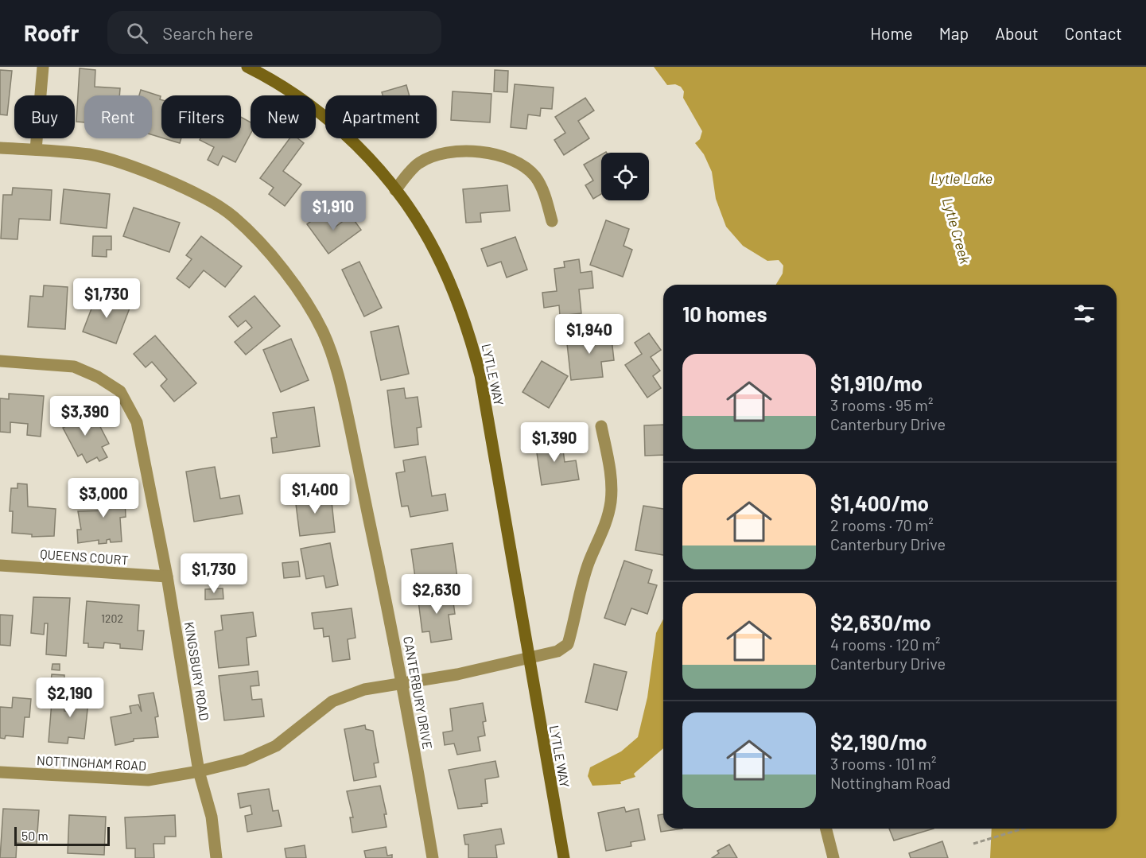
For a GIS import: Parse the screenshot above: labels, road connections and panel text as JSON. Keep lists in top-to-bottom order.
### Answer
{
  "streets": {
    "street": [
      "LYTLE WAY",
      "QUEENS COURT",
      "KINGSBURY ROAD",
      "CANTERBURY DRIVE",
      "NOTTINGHAM ROAD"
    ]
  },
  "crossings": [
    ["LYTLE WAY", "NOTTINGHAM ROAD"],
    ["QUEENS COURT", "KINGSBURY ROAD"],
    ["KINGSBURY ROAD", "NOTTINGHAM ROAD"],
    ["CANTERBURY DRIVE", "NOTTINGHAM ROAD"]
  ],
  "water": ["Lytle Lake", "Lytle Creek"],
  "house_numbers": ["1202"],
  "scale_bar": "50 m",
  "page": {
    "header": "Roofr",
    "search": "Search here",
    "nav": [
      "Home",
      "Map",
      "About",
      "Contact"
    ],
    "chip": [
      "Buy",
      "Rent",
      "Filters",
      "New",
      "Apartment"
    ],
    "price": [
      "$1,910",
      "$1,730",
      "$1,940",
      "$3,390",
      "$1,390",
      "$1,400",
      "$3,000",
      "$1,730",
      "$2,630",
      "$2,190"
    ],
    "heading": "10 homes",
    "list": [
      {
        "name": "$1,910/mo",
        "note": "3 rooms · 95 m² · Canterbury Drive"
      },
      {
        "name": "$1,400/mo",
        "note": "2 rooms · 70 m² · Canterbury Drive"
      },
      {
        "name": "$2,630/mo",
        "note": "4 rooms · 120 m² · Canterbury Drive"
      },
      {
        "name": "$2,190/mo",
        "note": "3 rooms · 101 m² · Nottingham Road"
      }
    ],
    "scale": "50 m"
  }
}
